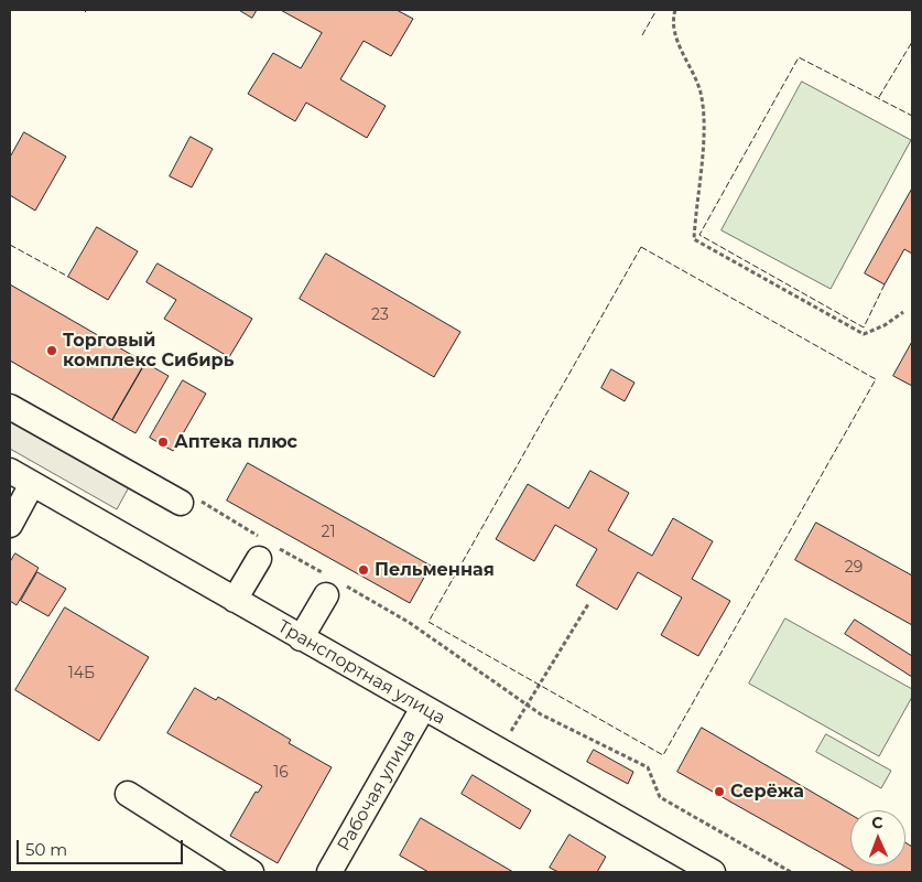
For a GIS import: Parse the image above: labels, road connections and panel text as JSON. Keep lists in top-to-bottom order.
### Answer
{
  "streets": {
    "street": ["Транспортная улица", "Рабочая улица"]
  },
  "crossings": [
    ["Транспортная улица", "Рабочая улица"]
  ],
  "places": [
    "Торговый комплекс Сибирь",
    "Аптека плюс",
    "Пельменная",
    "Серёжа"
  ],
  "house_numbers": [
    "23",
    "21",
    "29",
    "14Б",
    "16"
  ],
  "scale_bar": "50 m",
  "north": "top"
}
